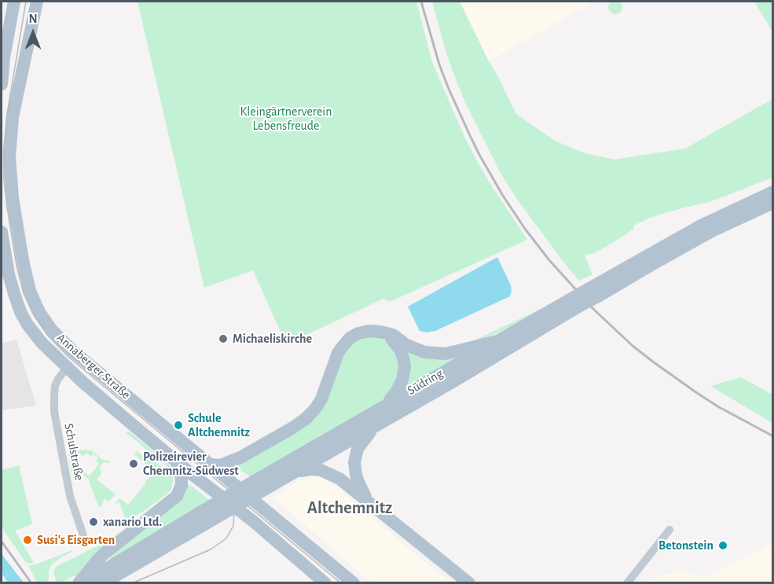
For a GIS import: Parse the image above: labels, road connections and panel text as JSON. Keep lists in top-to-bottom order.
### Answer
{
  "streets": {
    "main road": ["Annaberger Straße", "Südring"],
    "street": ["Schulstraße"]
  },
  "crossings": [
    ["Annaberger Straße", "Schulstraße"]
  ],
  "districts": ["Altchemnitz"],
  "parks": ["Kleingärtnerverein Lebensfreude"],
  "places": [
    "Michaeliskirche",
    "Schule Altchemnitz",
    "Polizeirevier Chemnitz-Südwest",
    "xanario Ltd.",
    "Susi's Eisgarten",
    "Betonstein"
  ],
  "north": "top"
}
